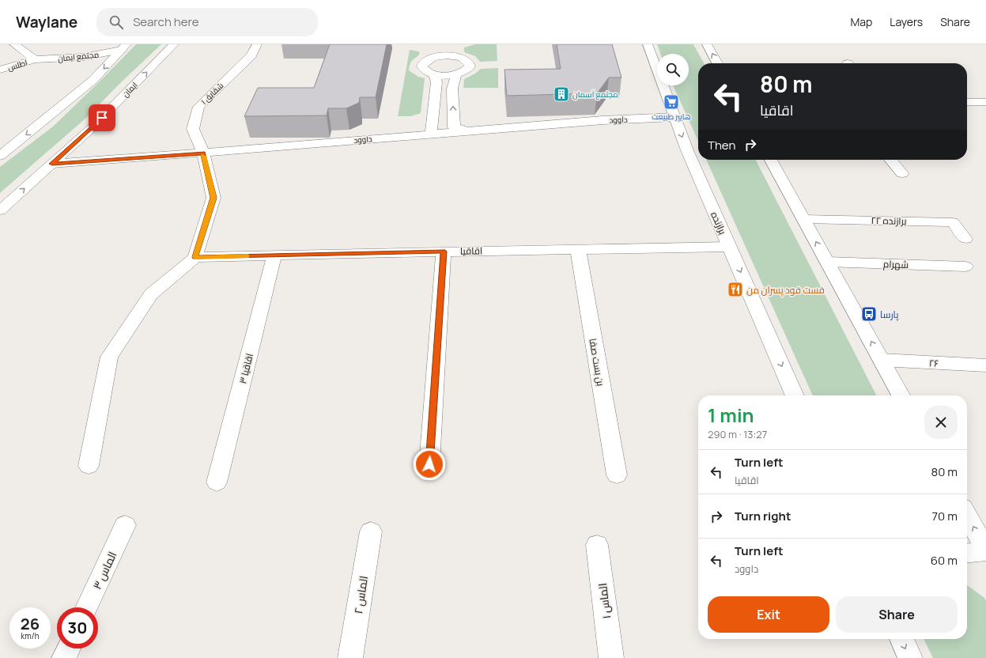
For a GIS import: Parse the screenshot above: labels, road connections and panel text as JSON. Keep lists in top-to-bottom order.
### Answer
{
  "streets": {
    "street": [
      "مجتمع ایمان",
      "اطلس",
      "ایمان",
      "شقایق ۱",
      "داوود",
      "برازنده ۲۲",
      "برازنده",
      "اقاقیا",
      "شهرام",
      "بن بست صفا",
      "۲۶",
      "اقاقیا ۳",
      "الماس ۳",
      "الماس ۲",
      "الماس ۱"
    ]
  },
  "crossings": [
    ["مجتمع ایمان", "اطلس"],
    ["ایمان", "داوود"],
    ["شقایق ۱", "داوود"],
    ["شقایق ۱", "اقاقیا"],
    ["داوود", "برازنده"],
    ["برازنده", "اقاقیا"],
    ["اقاقیا", "بن بست صفا"],
    ["اقاقیا", "اقاقیا ۳"]
  ],
  "places": {
    "building": ["مجتمع آسمان"],
    "supermarket": ["هایپر طبیعت"],
    "restaurant": ["فست فود پسران من"],
    "bus stop": ["پارسا"]
  },
  "page": {
    "header": "Waylane",
    "search": "Search here",
    "nav": ["Map", "Layers", "Share"],
    "turn": ["80 m", "اقاقیا"],
    "then": "Then",
    "heading": ["1 min", "290 m · 13:27"],
    "list": [
      {
        "name": "Turn left",
        "note": "اقاقیا",
        "value": "80 m"
      },
      {
        "name": "Turn right",
        "value": "70 m"
      },
      {
        "name": "Turn left",
        "note": "داوود",
        "value": "60 m"
      }
    ],
    "buttons": ["Exit", "Share"],
    "speed": "26 km/h",
    "limit": "30"
  }
}
